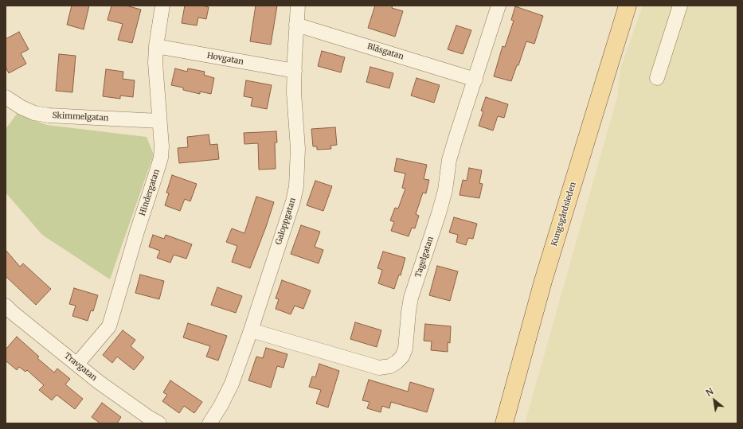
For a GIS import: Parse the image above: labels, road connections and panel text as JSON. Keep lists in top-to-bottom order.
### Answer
{
  "streets": {
    "main road": ["Kungsgårdsleden"],
    "street": [
      "Bläsgatan",
      "Hovgatan",
      "Skimmelgatan",
      "Hindergatan",
      "Galoppgatan",
      "Tagelgatan",
      "Travgatan"
    ]
  },
  "crossings": [
    ["Bläsgatan", "Galoppgatan"],
    ["Bläsgatan", "Tagelgatan"],
    ["Hovgatan", "Hindergatan"],
    ["Hovgatan", "Galoppgatan"],
    ["Skimmelgatan", "Hindergatan"],
    ["Hindergatan", "Travgatan"],
    ["Galoppgatan", "Tagelgatan"]
  ],
  "north": "top left"
}
